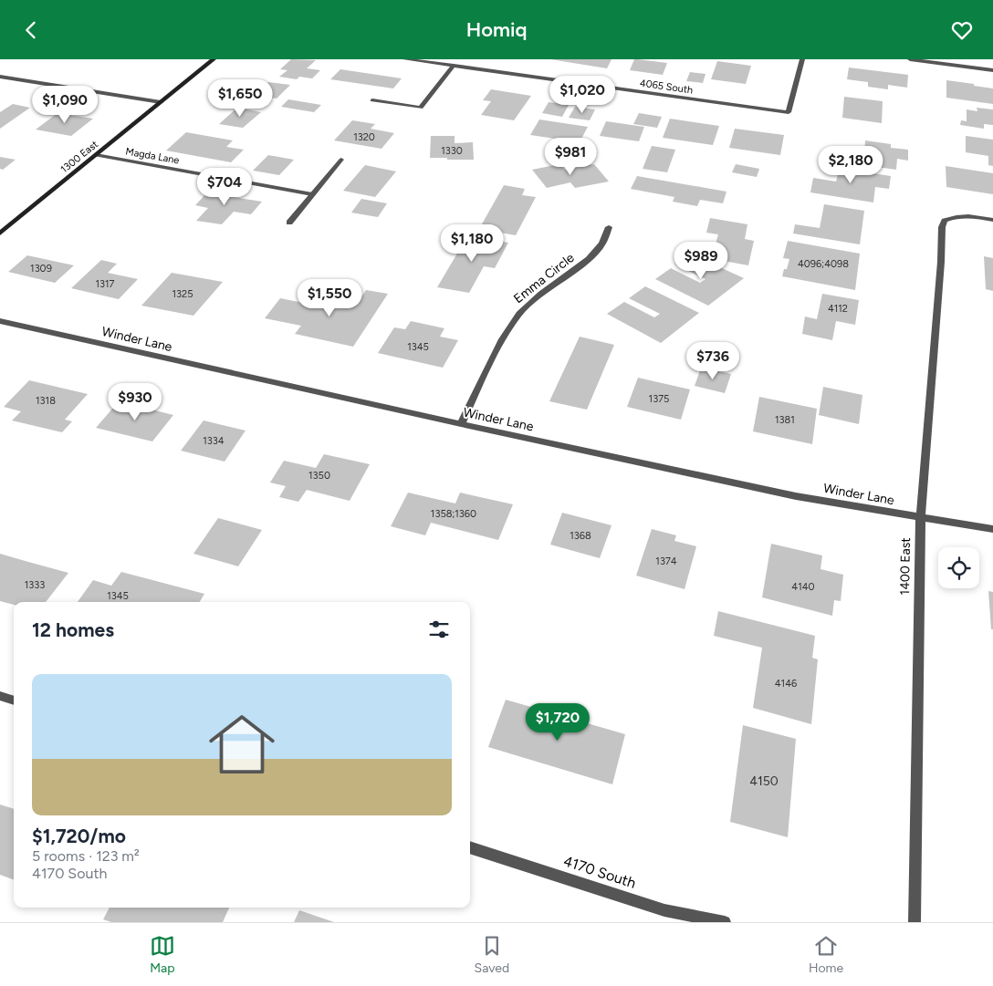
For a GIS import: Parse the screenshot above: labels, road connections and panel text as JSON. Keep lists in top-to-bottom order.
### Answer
{
  "streets": {
    "main road": ["1300 East"],
    "street": [
      "4065 South",
      "Magda Lane",
      "Emma Circle",
      "Winder Lane",
      "1400 East",
      "4170 South"
    ]
  },
  "crossings": [
    ["Magda Lane", "1300 East"],
    ["Emma Circle", "Winder Lane"],
    ["Winder Lane", "1400 East"]
  ],
  "house_numbers": [
    "1320",
    "1330",
    "4096;4098",
    "1309",
    "1317",
    "1325",
    "4112",
    "1345",
    "1375",
    "1318",
    "1381",
    "1334",
    "1350",
    "1358;1360",
    "1368",
    "1374",
    "1333",
    "4140",
    "1345",
    "4146",
    "4150"
  ],
  "page": {
    "header": "Homiq",
    "price": [
      "$1,020",
      "$1,650",
      "$1,090",
      "$981",
      "$2,180",
      "$704",
      "$1,180",
      "$989",
      "$1,550",
      "$736",
      "$930",
      "$1,720"
    ],
    "heading": "12 homes",
    "list": [
      {
        "name": "$1,720/mo",
        "note": "5 rooms · 123 m² · 4170 South"
      }
    ],
    "tabs": ["Map", "Saved", "Home"]
  }
}
